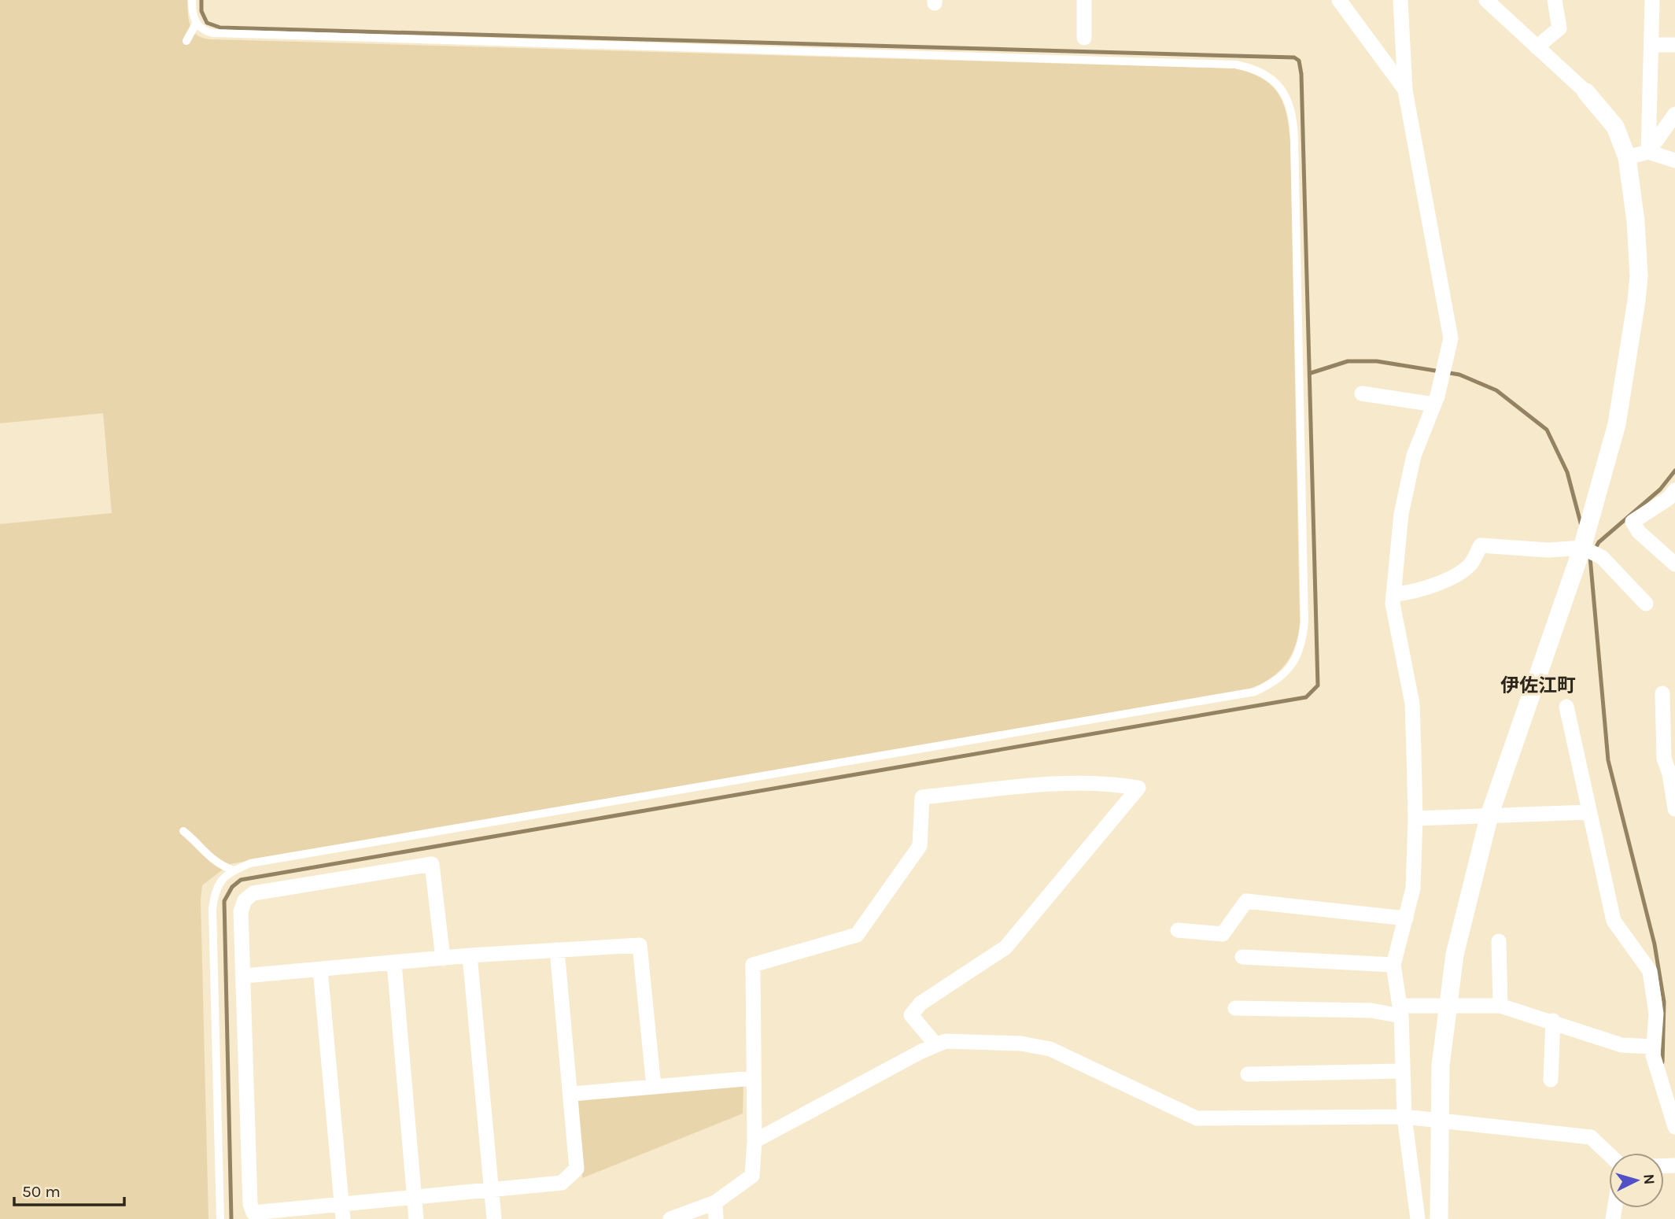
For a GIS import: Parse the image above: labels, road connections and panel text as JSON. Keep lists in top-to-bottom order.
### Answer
{
  "districts": ["伊佐江町"],
  "scale_bar": "50 m",
  "north": "right"
}
